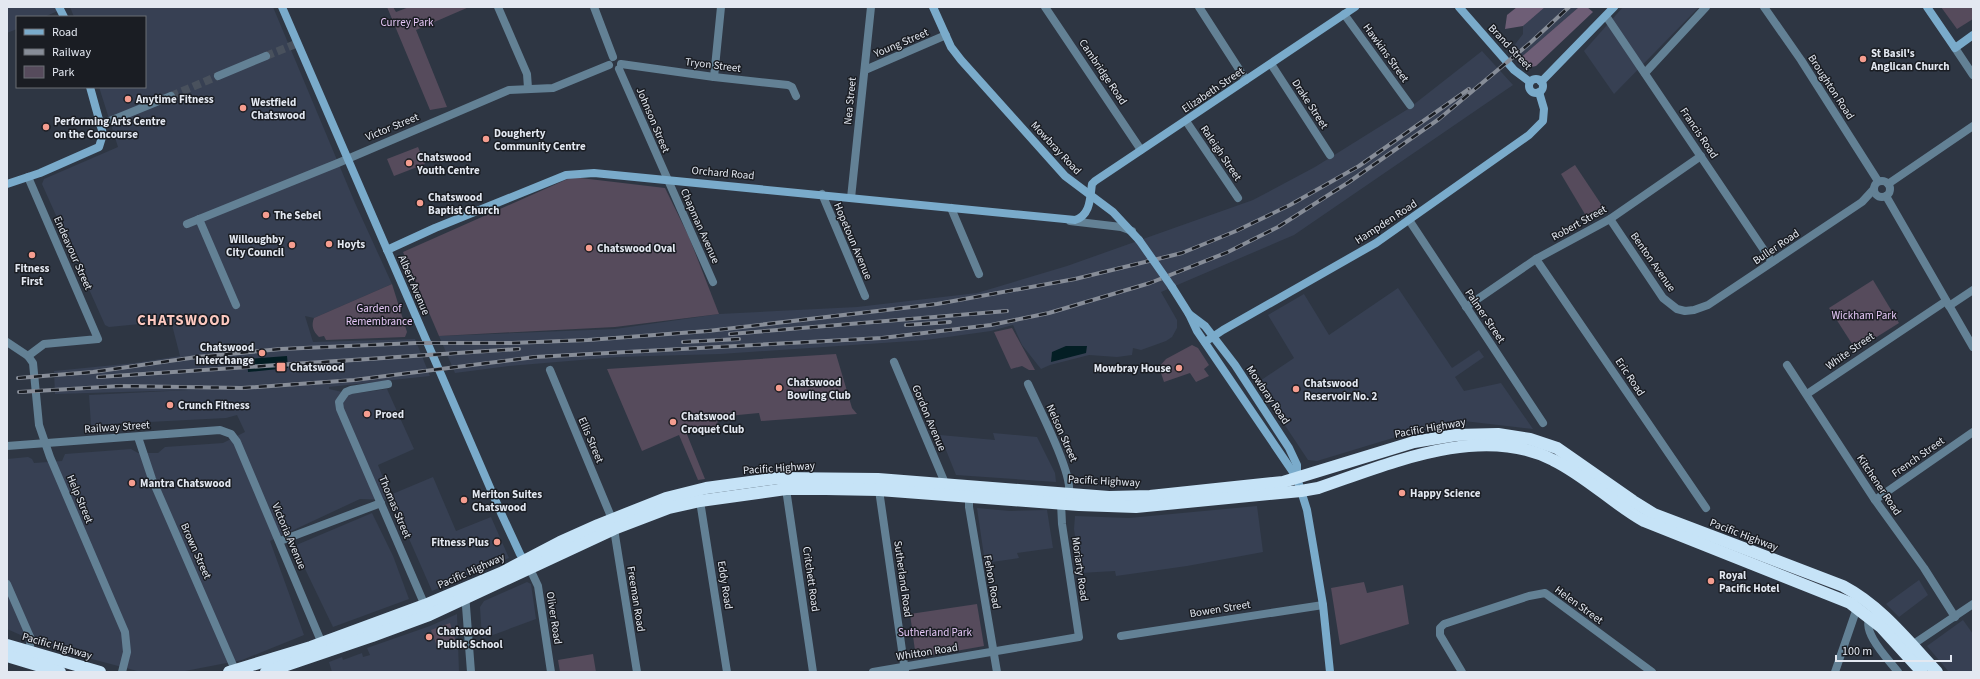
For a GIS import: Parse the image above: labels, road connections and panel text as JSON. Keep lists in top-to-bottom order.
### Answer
{
  "streets": {
    "highway": ["Pacific Highway"],
    "street": [
      "Young Street",
      "Brand Street",
      "Hawkins Street",
      "Tryon Street",
      "Cambridge Road",
      "Broughton Road",
      "Elizabeth Street",
      "Nea Street",
      "Drake Street",
      "Johnson Street",
      "Victor Street",
      "Francis Road",
      "Mowbray Road",
      "Raleigh Street",
      "Orchard Road",
      "Hampden Road",
      "Robert Street",
      "Chapman Avenue",
      "Hopetoun Avenue",
      "Buller Road",
      "Endeavour Street",
      "Benton Avenue",
      "Albert Avenue",
      "Palmer Street",
      "White Street",
      "Eric Road",
      "Gordon Avenue",
      "Railway Street",
      "Nelson Street",
      "Ellis Street",
      "French Street",
      "Kitchener Road",
      "Help Street",
      "Thomas Street",
      "Victoria Avenue",
      "Brown Street",
      "Moriarty Road",
      "Critchett Road",
      "Sutherland Road",
      "Fehon Road",
      "Eddy Road",
      "Freeman Road",
      "Helen Street",
      "Bowen Street",
      "Oliver Road",
      "Whitton Road"
    ]
  },
  "crossings": [
    ["Young Street", "Nea Street"],
    ["Young Street", "Mowbray Road"],
    ["Brand Street", "Hampden Road"],
    ["Hawkins Street", "Elizabeth Street"],
    ["Tryon Street", "Johnson Street"],
    ["Tryon Street", "Victor Street"],
    ["Cambridge Road", "Elizabeth Street"],
    ["Broughton Road", "Buller Road"],
    ["Elizabeth Street", "Drake Street"],
    ["Elizabeth Street", "Mowbray Road"],
    ["Elizabeth Street", "Raleigh Street"],
    ["Nea Street", "Orchard Road"],
    ["Johnson Street", "Victor Street"],
    ["Johnson Street", "Orchard Road"],
    ["Johnson Street", "Chapman Avenue"],
    ["Victor Street", "Albert Avenue"],
    ["Francis Road", "Robert Street"],
    ["Francis Road", "Buller Road"],
    ["Mowbray Road", "Orchard Road"],
    ["Mowbray Road", "Hampden Road"],
    ["Mowbray Road", "Pacific Highway"],
    ["Mowbray Road", "Bowen Street"],
    ["Orchard Road", "Chapman Avenue"],
    ["Orchard Road", "Hopetoun Avenue"],
    ["Orchard Road", "Albert Avenue"],
    ["Hampden Road", "Palmer Street"],
    ["Robert Street", "Benton Avenue"],
    ["Robert Street", "Palmer Street"],
    ["Robert Street", "Eric Road"],
    ["Buller Road", "Benton Avenue"],
    ["Endeavour Street", "Help Street"],
    ["Albert Avenue", "Pacific Highway"],
    ["Albert Avenue", "Oliver Road"],
    ["White Street", "Kitchener Road"],
    ["Gordon Avenue", "Pacific Highway"],
    ["Railway Street", "Help Street"],
    ["Railway Street", "Victoria Avenue"],
    ["Railway Street", "Brown Street"],
    ["Pacific Highway", "Nelson Street"],
    ["Pacific Highway", "Ellis Street"],
    ["Pacific Highway", "Thomas Street"],
    ["Pacific Highway", "Victoria Avenue"],
    ["Pacific Highway", "Brown Street"],
    ["Pacific Highway", "Moriarty Road"],
    ["Pacific Highway", "Critchett Road"],
    ["Pacific Highway", "Sutherland Road"],
    ["Pacific Highway", "Fehon Road"],
    ["Pacific Highway", "Eddy Road"],
    ["Pacific Highway", "Freeman Road"],
    ["Pacific Highway", "Oliver Road"],
    ["Ellis Street", "Freeman Road"],
    ["French Street", "Kitchener Road"],
    ["Moriarty Road", "Whitton Road"],
    ["Sutherland Road", "Whitton Road"],
    ["Fehon Road", "Whitton Road"]
  ],
  "districts": ["CHATSWOOD"],
  "parks": [
    "Currey Park",
    "Garden of Remembrance",
    "Wickham Park",
    "Sutherland Park"
  ],
  "places": {
    "other": [
      "St Basil's Anglican Church",
      "Anytime Fitness",
      "Westfield Chatswood",
      "Performing Arts Centre on the Concourse",
      "Dougherty Community Centre",
      "Chatswood Youth Centre",
      "Chatswood Baptist Church",
      "The Sebel",
      "Hoyts",
      "Willoughby City Council",
      "Chatswood Oval",
      "Fitness First",
      "Chatswood Interchange",
      "Mowbray House",
      "Chatswood Bowling Club",
      "Chatswood Reservoir No. 2",
      "Crunch Fitness",
      "Proed",
      "Chatswood Croquet Club",
      "Mantra Chatswood",
      "Happy Science",
      "Meriton Suites Chatswood",
      "Fitness Plus",
      "Royal Pacific Hotel",
      "Chatswood Public School"
    ],
    "transit": ["Chatswood"]
  },
  "legend": ["Road", "Railway", "Park"],
  "scale_bar": "100 m"
}
